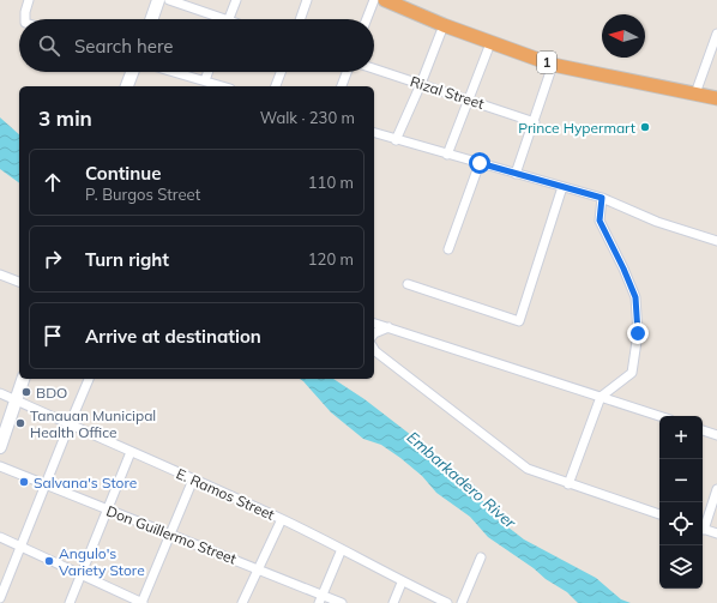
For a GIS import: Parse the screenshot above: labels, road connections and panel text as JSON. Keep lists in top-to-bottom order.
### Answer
{
  "streets": {
    "highway": ["1"],
    "street": ["Rizal Street", "E. Ramos Street", "Don Guillermo Street"]
  },
  "water": ["Embarkadero River"],
  "places": [
    "Prince Hypermart",
    "BDO",
    "Tanauan Municipal Health Office",
    "Salvana's Store",
    "Angulo's Variety Store"
  ],
  "north": "left",
  "page": {
    "search": "Search here",
    "heading": ["3 min", "Walk · 230 m"],
    "list": [
      ["Continue", "P. Burgos Street", "110 m"],
      ["Turn right", "120 m"],
      "Arrive at destination"
    ],
    "map_buttons": ["+", "−"]
  }
}
